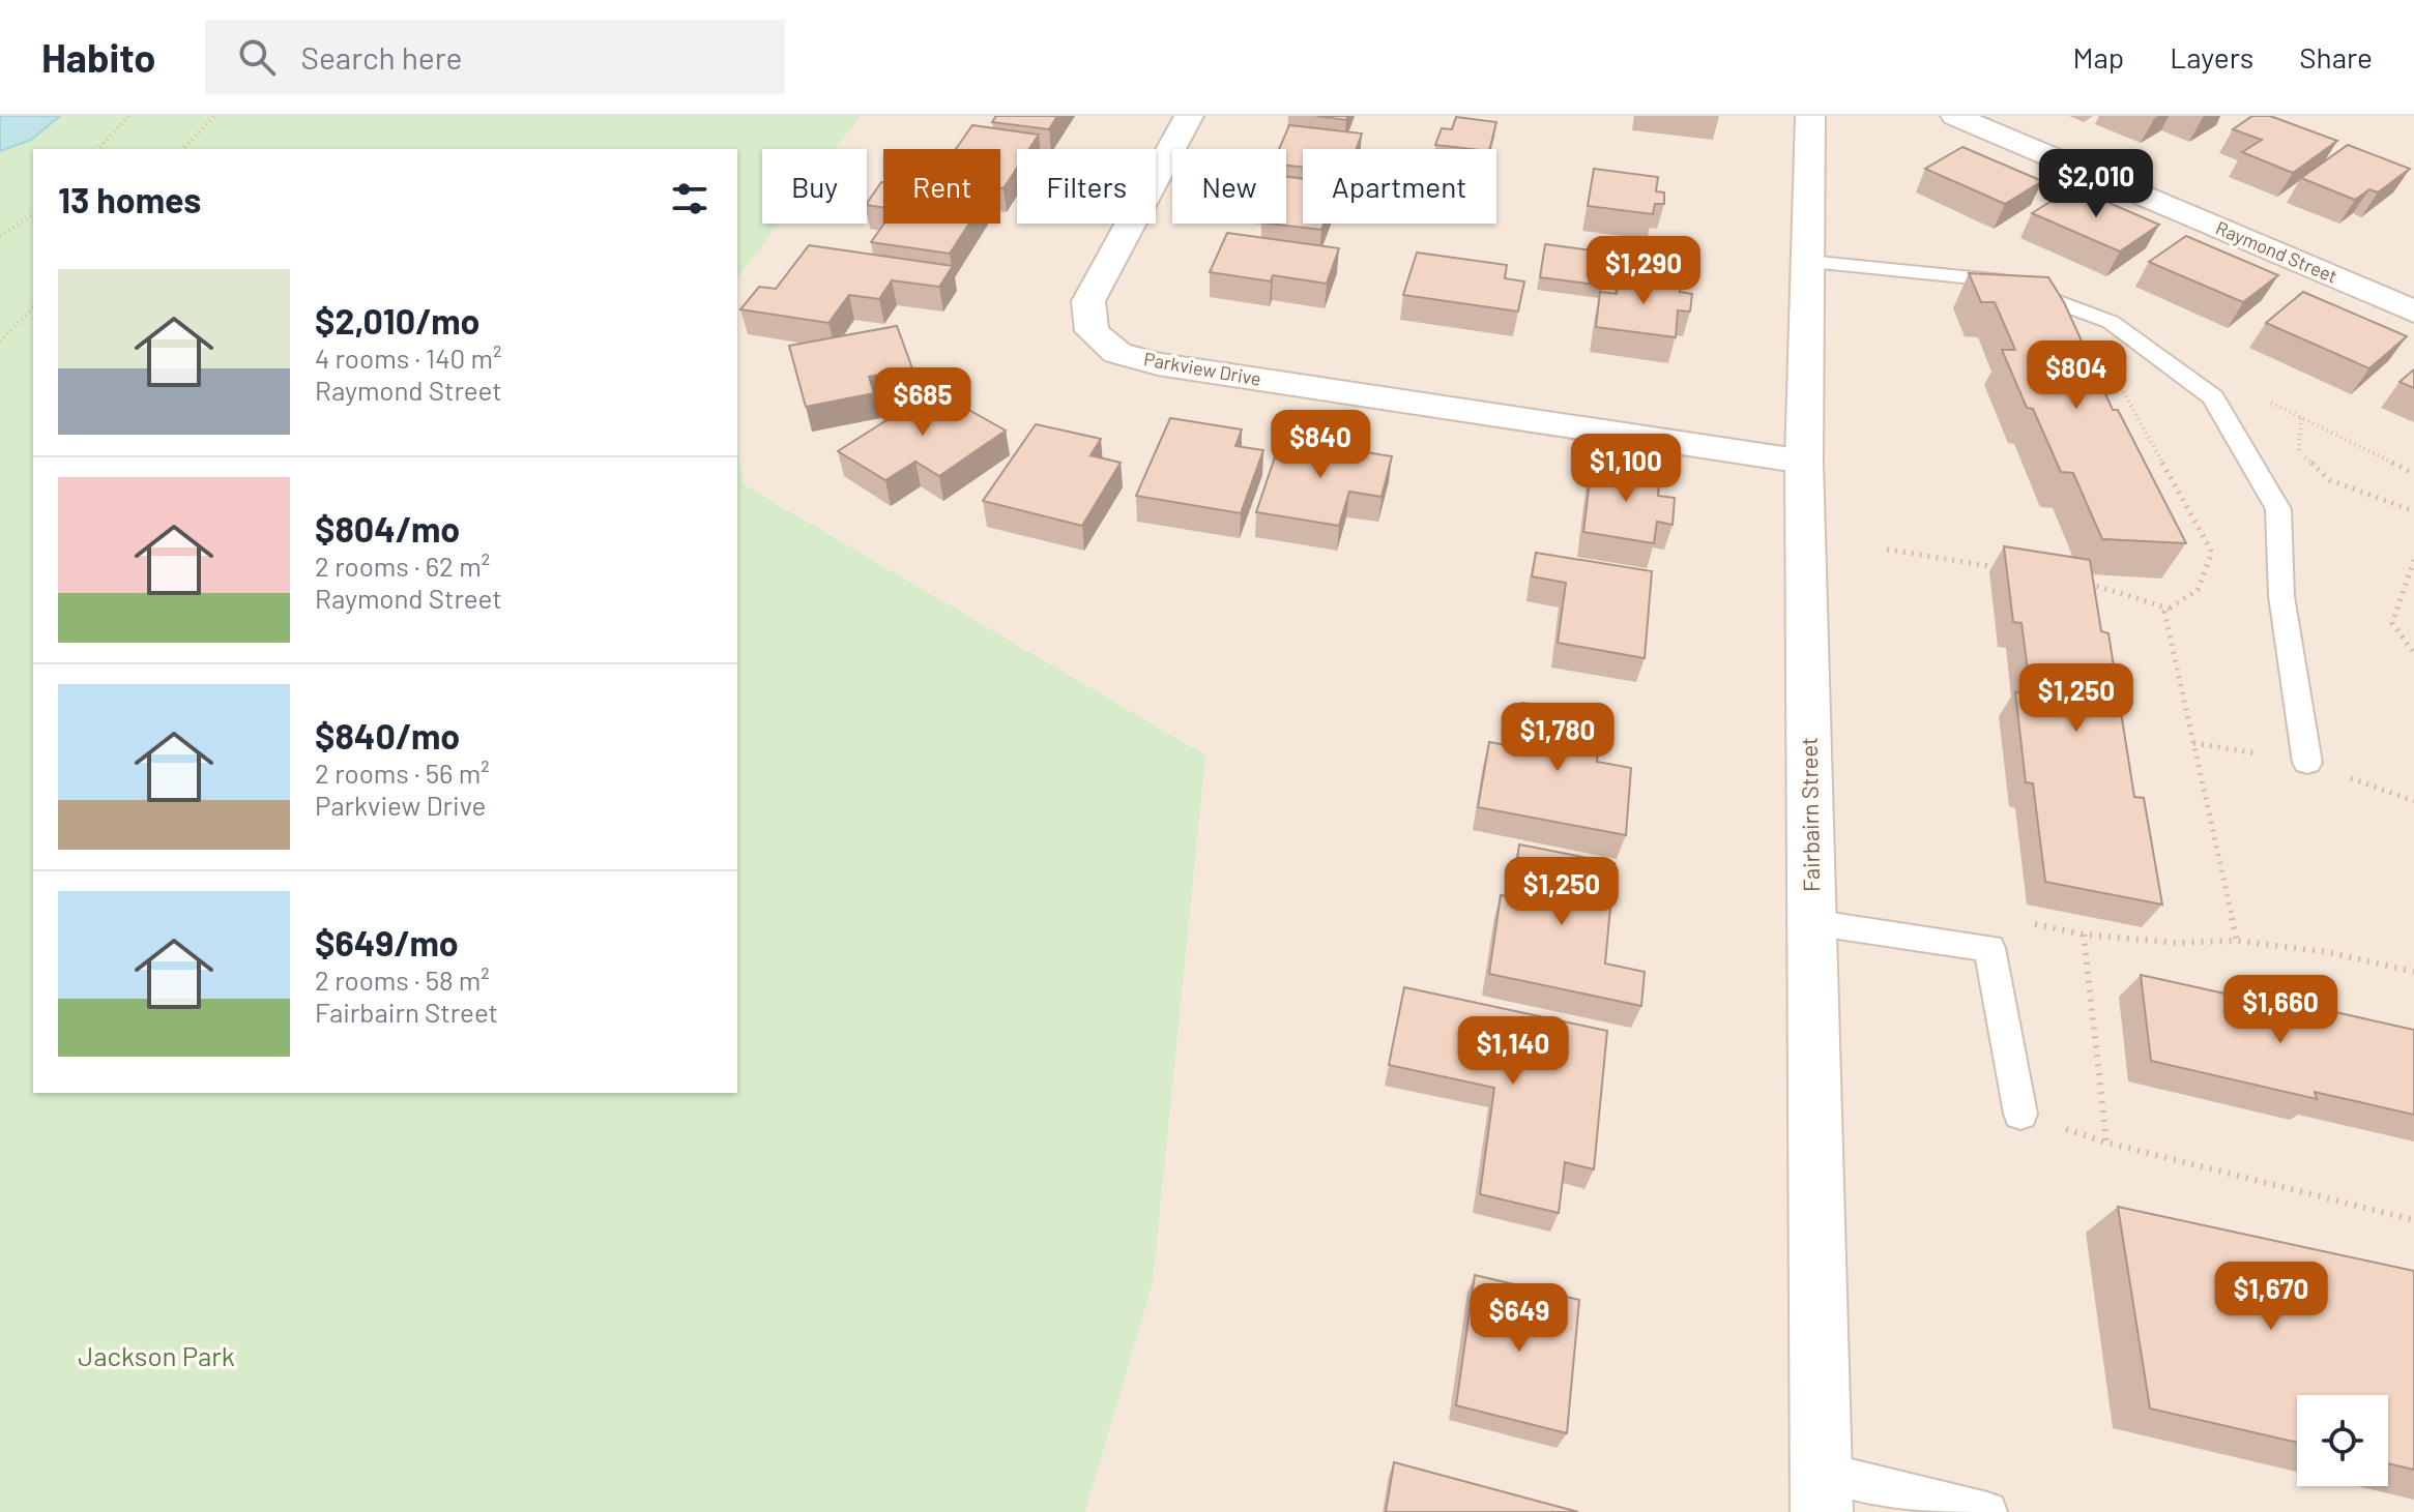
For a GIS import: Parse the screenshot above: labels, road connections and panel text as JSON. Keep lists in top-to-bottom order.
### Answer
{
  "streets": {
    "street": ["Raymond Street", "Parkview Drive", "Fairbairn Street"]
  },
  "crossings": [
    ["Parkview Drive", "Fairbairn Street"]
  ],
  "parks": ["Jackson Park"],
  "page": {
    "header": "Habito",
    "search": "Search here",
    "nav": ["Map", "Layers", "Share"],
    "price": [
      "$2,010",
      "$1,290",
      "$804",
      "$685",
      "$840",
      "$1,100",
      "$1,250",
      "$1,780",
      "$1,250",
      "$1,660",
      "$1,140",
      "$1,670",
      "$649"
    ],
    "chip": [
      "Buy",
      "Rent",
      "Filters",
      "New",
      "Apartment"
    ],
    "heading": "13 homes",
    "list": [
      {
        "name": "$2,010/mo",
        "note": "4 rooms · 140 m² · Raymond Street"
      },
      {
        "name": "$804/mo",
        "note": "2 rooms · 62 m² · Raymond Street"
      },
      {
        "name": "$840/mo",
        "note": "2 rooms · 56 m² · Parkview Drive"
      },
      {
        "name": "$649/mo",
        "note": "2 rooms · 58 m² · Fairbairn Street"
      }
    ]
  }
}
